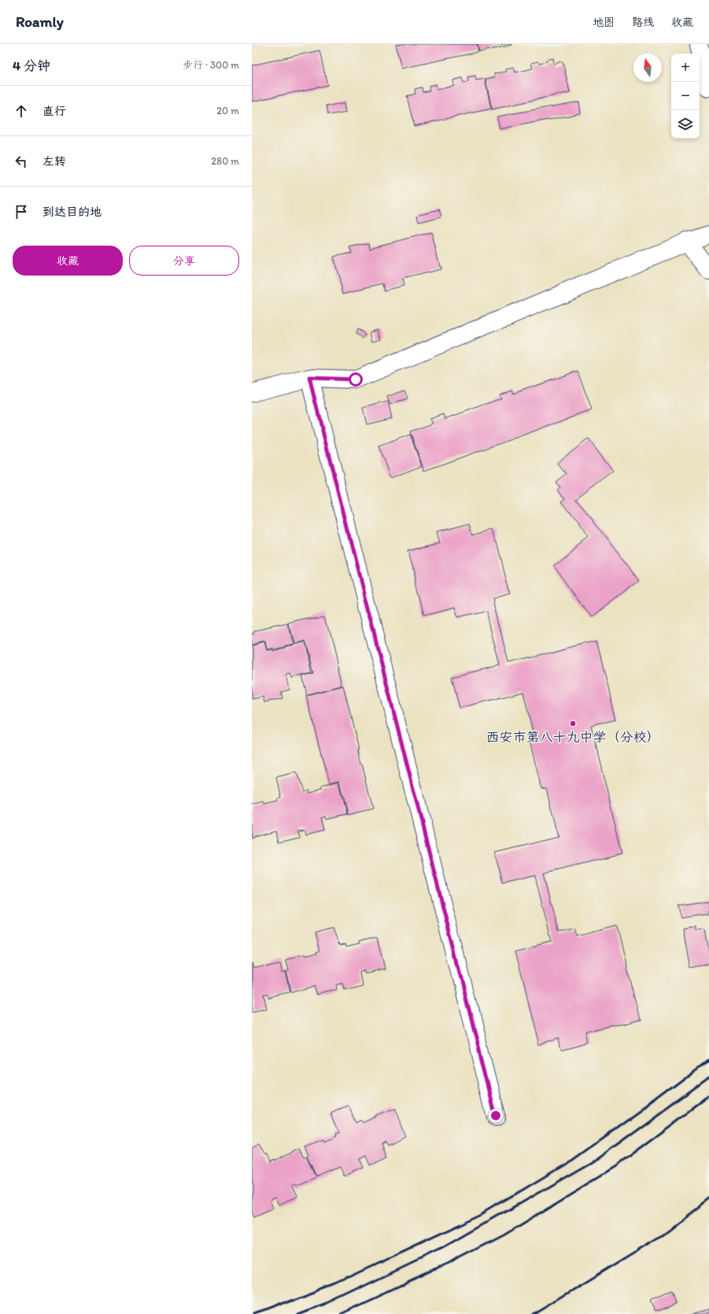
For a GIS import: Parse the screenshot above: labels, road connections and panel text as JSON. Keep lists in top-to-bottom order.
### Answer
{
  "places": ["西安市第八十九中学（分校）"],
  "north": "top",
  "page": {
    "header": "Roamly",
    "nav": ["地图", "路线", "收藏"],
    "heading": ["4 分钟", "步行 · 300 m"],
    "map_buttons": ["+", "−"],
    "list": [
      ["直行", "20 m"],
      ["左转", "280 m"],
      "到达目的地"
    ],
    "buttons": ["收藏", "分享"]
  }
}
